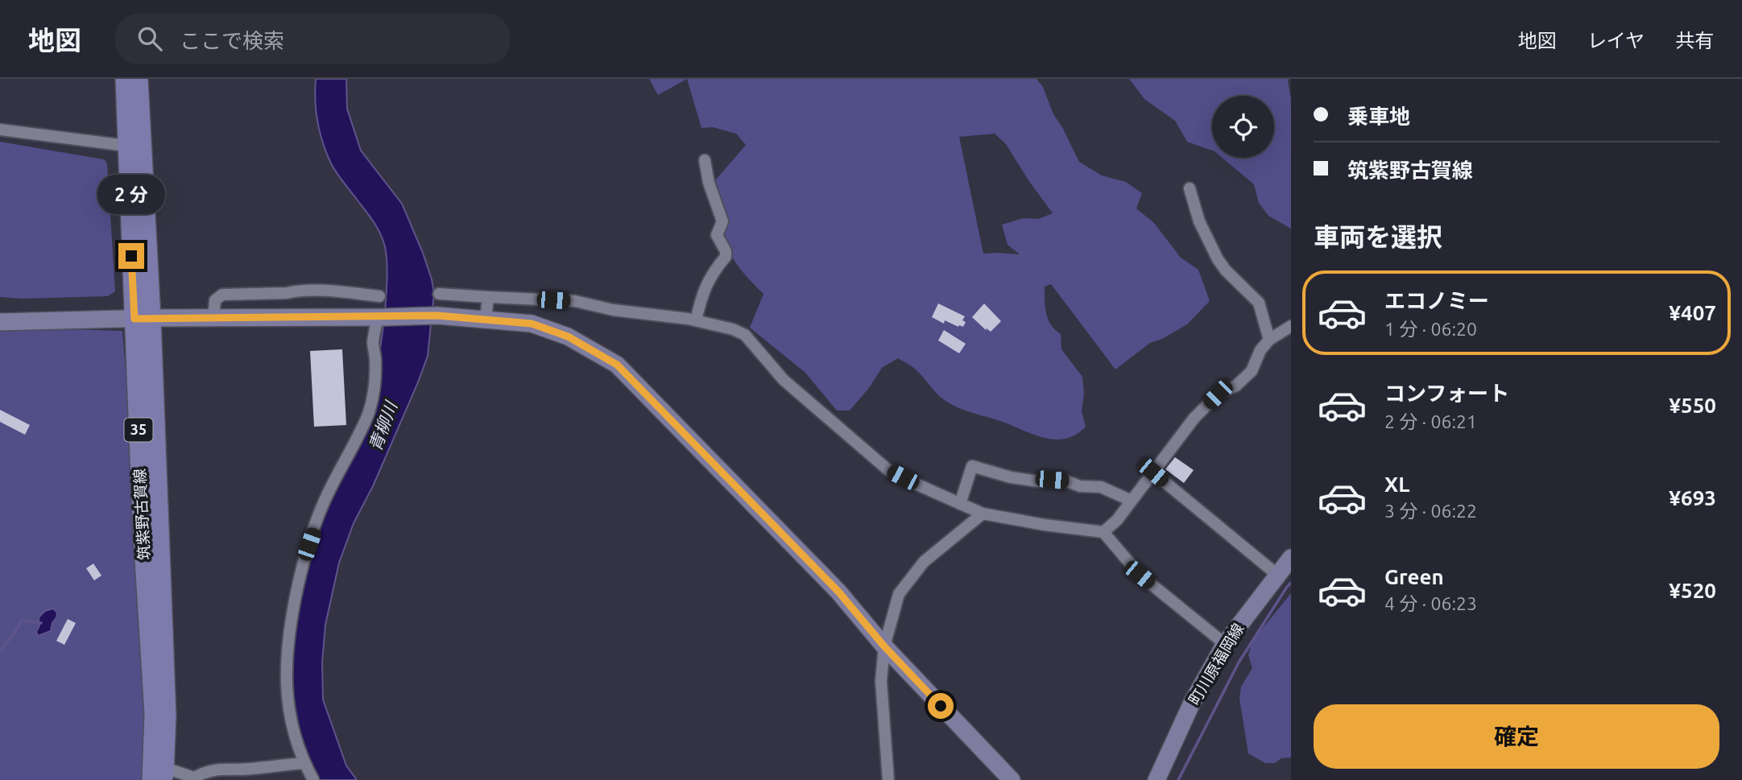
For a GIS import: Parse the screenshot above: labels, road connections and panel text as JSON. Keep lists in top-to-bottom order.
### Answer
{
  "streets": {
    "main road": ["35", "筑紫野古賀線"],
    "street": ["町川原福岡線"]
  },
  "water": ["青柳川"],
  "page": {
    "header": "地図",
    "search": "ここで検索",
    "nav": ["地図", "レイヤ", "共有"],
    "banner": ["乗車地", "筑紫野古賀線"],
    "bubble": "2 分",
    "heading": "車両を選択",
    "list": [
      {
        "name": "エコノミー",
        "note": "1 分 · 06:20",
        "value": "¥407"
      },
      {
        "name": "コンフォート",
        "note": "2 分 · 06:21",
        "value": "¥550"
      },
      {
        "name": "XL",
        "note": "3 分 · 06:22",
        "value": "¥693"
      },
      {
        "name": "Green",
        "note": "4 分 · 06:23",
        "value": "¥520"
      }
    ],
    "buttons": "確定"
  }
}
